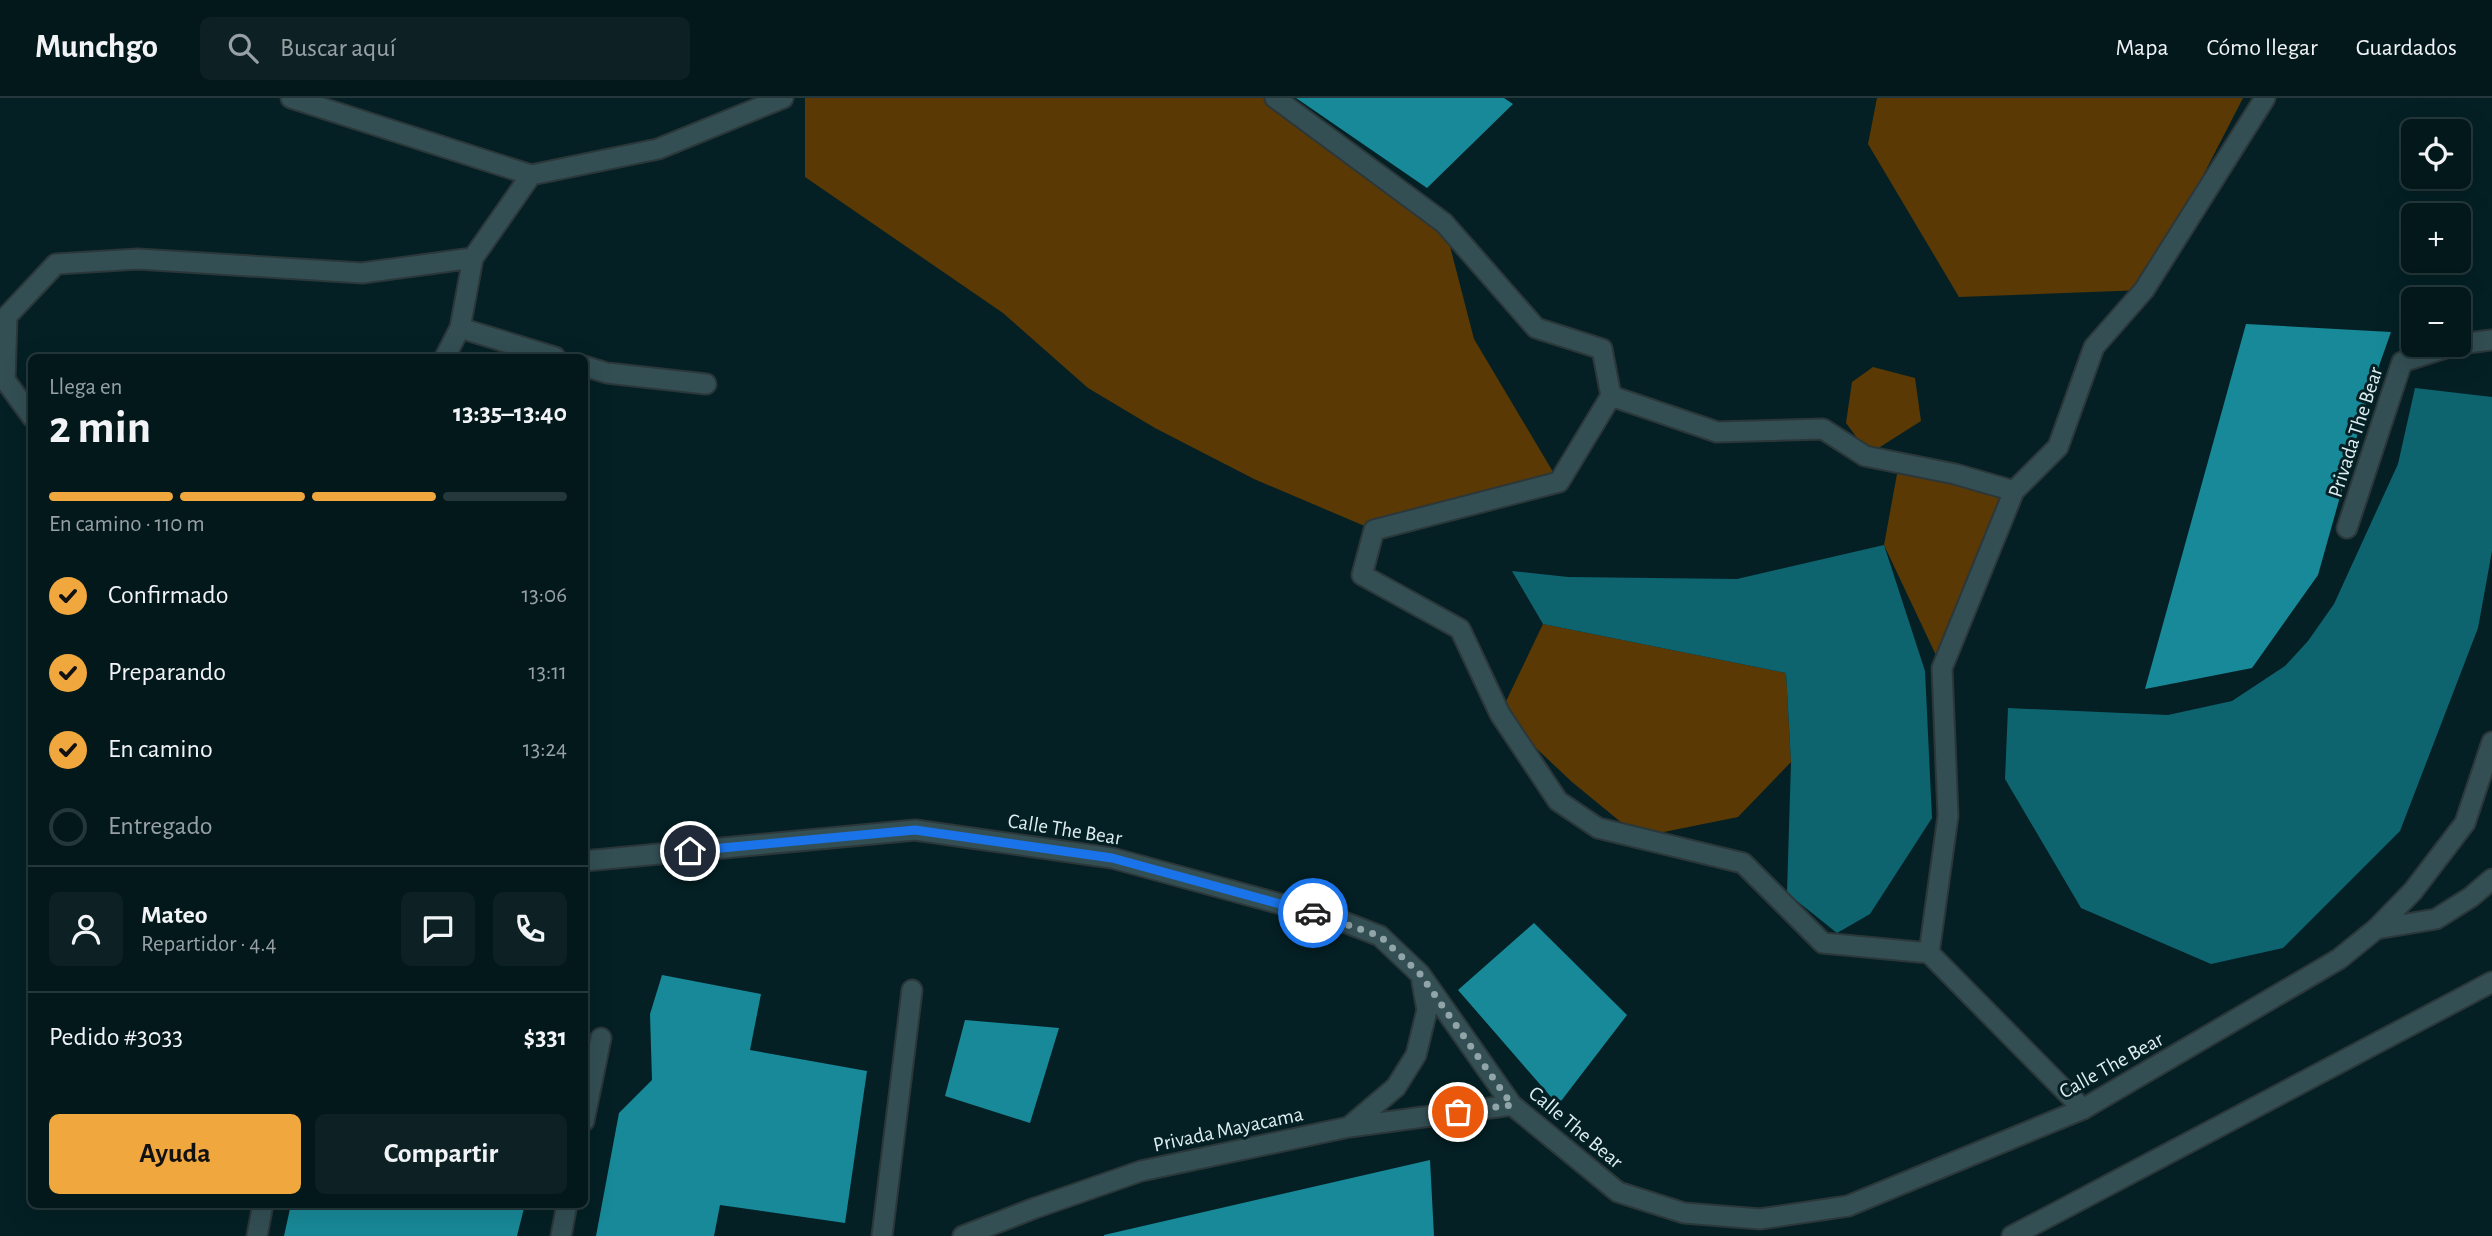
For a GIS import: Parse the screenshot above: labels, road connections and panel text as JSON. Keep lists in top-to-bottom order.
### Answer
{
  "streets": {
    "street": ["Privada The Bear", "Calle The Bear", "Privada Mayacama"]
  },
  "crossings": [
    ["Calle The Bear", "Privada Mayacama"]
  ],
  "page": {
    "header": "Munchgo",
    "search": "Buscar aquí",
    "nav": ["Mapa", "Cómo llegar", "Guardados"],
    "map_buttons": ["+", "−"],
    "heading": ["2 min", "Llega en", "13:35–13:40"],
    "panel": [
      "Mateo",
      "Repartidor · 4.4",
      "Pedido #3033",
      "$331"
    ],
    "bar": "En camino · 110 m",
    "list": [
      ["Confirmado", "13:06"],
      ["Preparando", "13:11"],
      ["En camino", "13:24"],
      "Entregado"
    ],
    "buttons": ["Ayuda", "Compartir"]
  }
}
